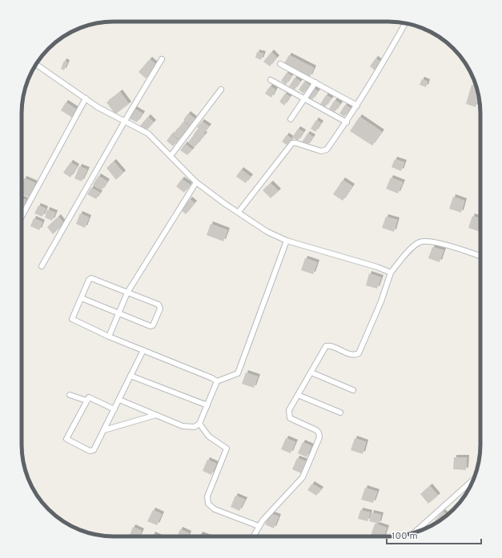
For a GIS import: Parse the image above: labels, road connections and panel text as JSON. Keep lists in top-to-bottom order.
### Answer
{
  "scale_bar": "100 m"
}
